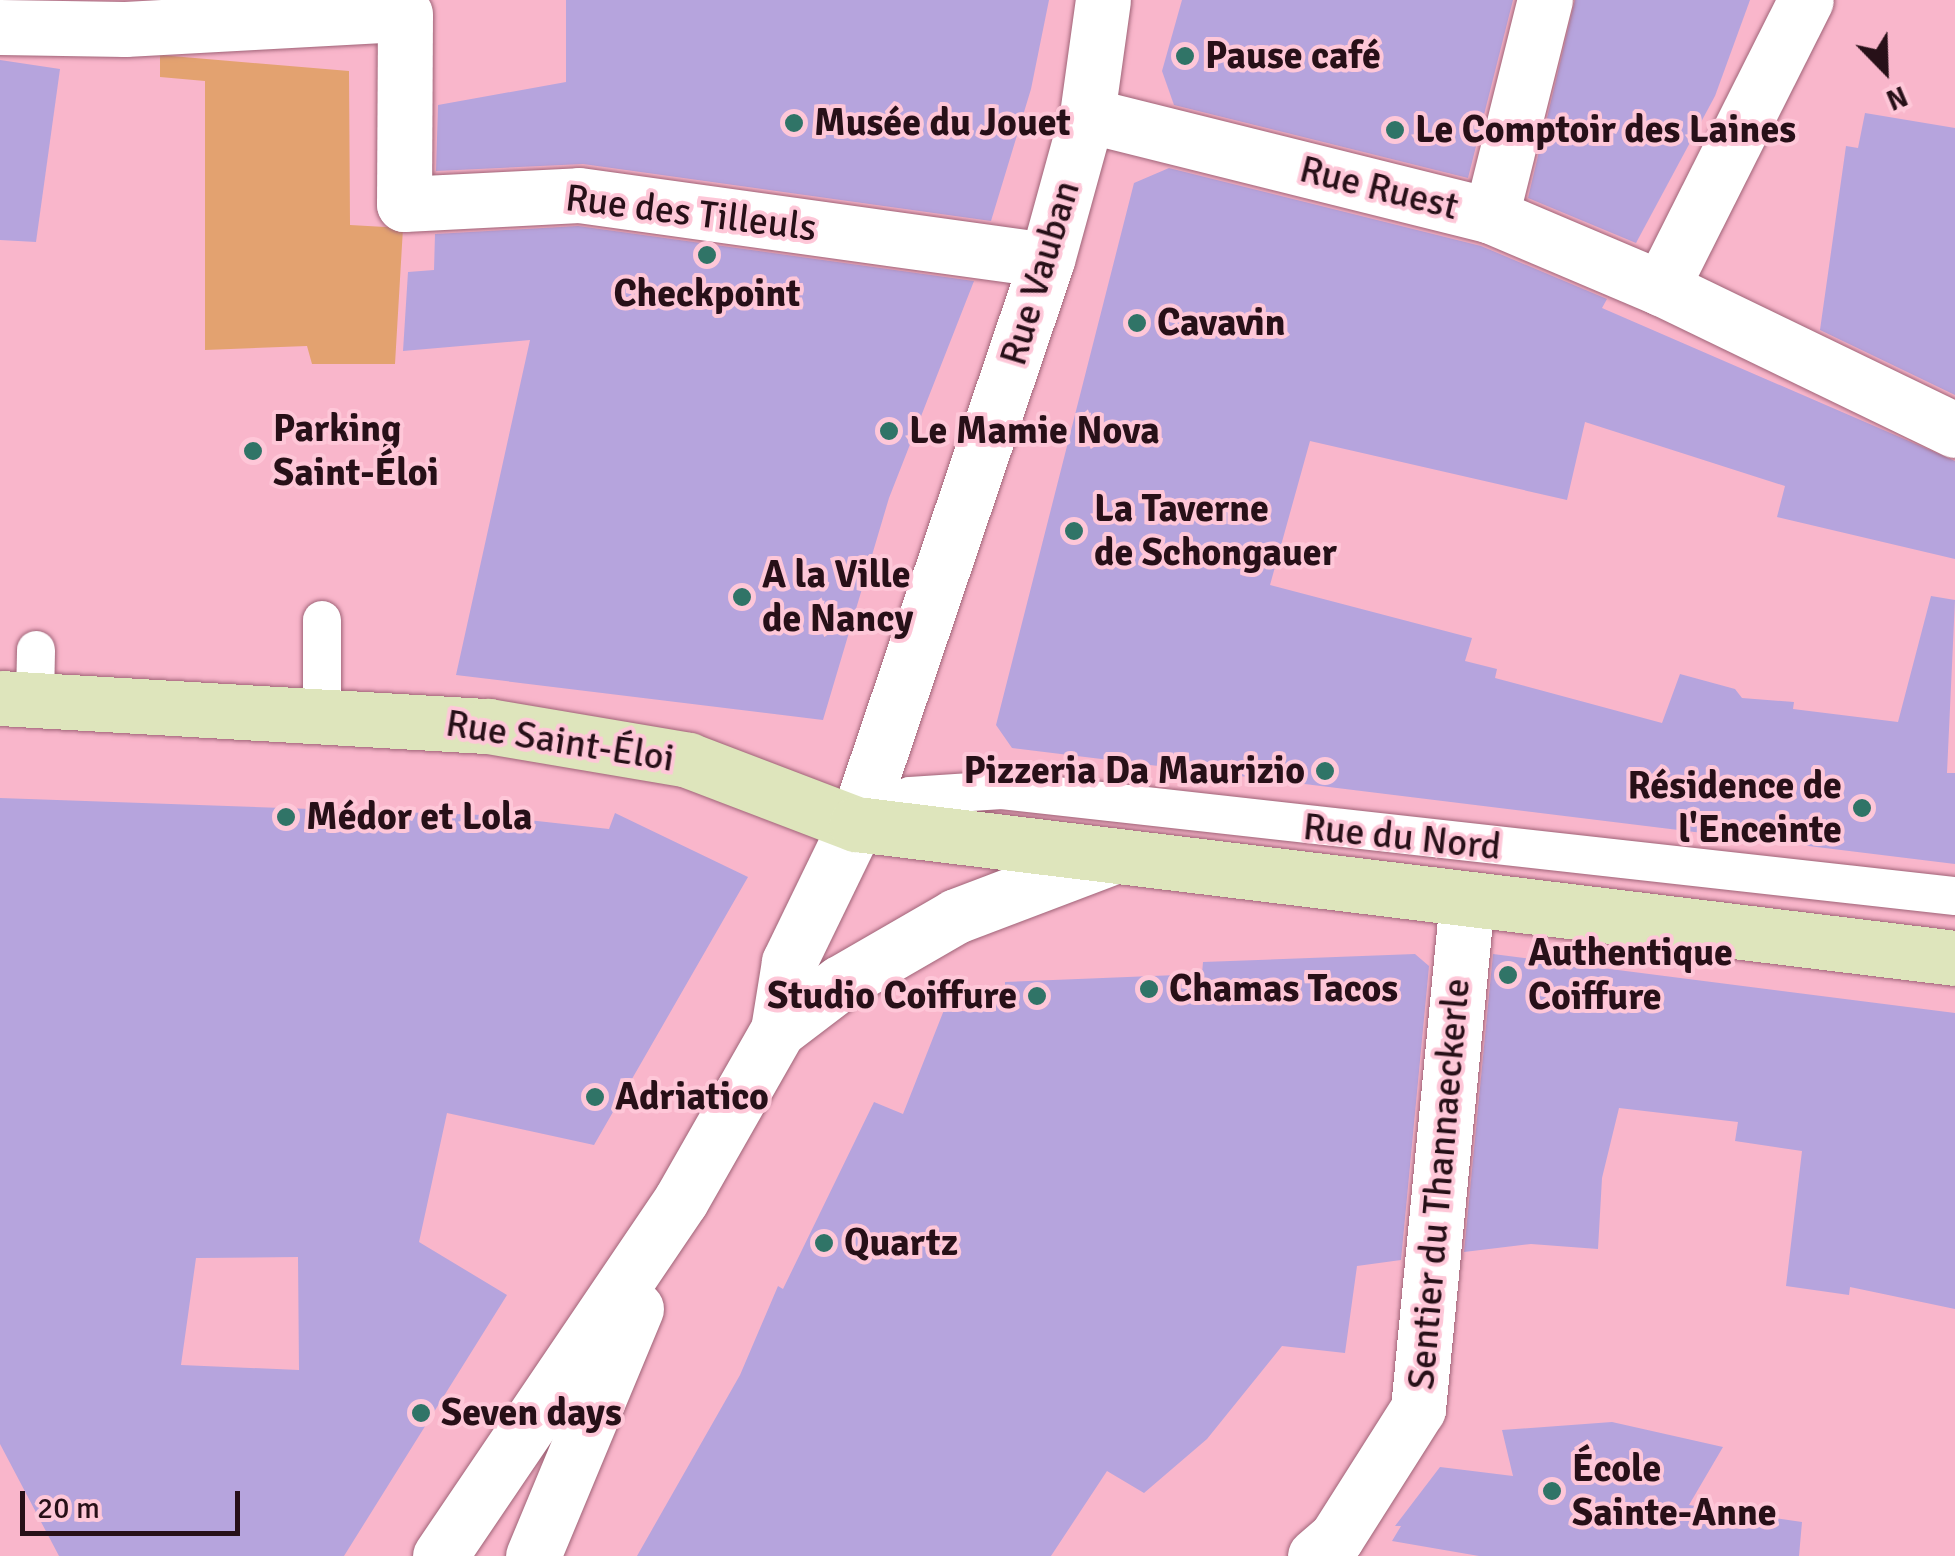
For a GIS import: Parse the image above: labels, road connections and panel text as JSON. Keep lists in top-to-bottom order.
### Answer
{
  "streets": {
    "street": [
      "Rue Ruest",
      "Rue des Tilleuls",
      "Rue Vauban",
      "Rue Saint-Éloi",
      "Rue du Nord",
      "Sentier du Thannaeckerle"
    ]
  },
  "crossings": [
    ["Rue Ruest", "Rue Vauban"],
    ["Rue des Tilleuls", "Rue Vauban"],
    ["Rue Vauban", "Rue Saint-Éloi"],
    ["Rue Vauban", "Rue du Nord"],
    ["Rue Saint-Éloi", "Rue du Nord"],
    ["Rue du Nord", "Sentier du Thannaeckerle"]
  ],
  "places": [
    "Pause café",
    "Musée du Jouet",
    "Le Comptoir des Laines",
    "Checkpoint",
    "Cavavin",
    "Le Mamie Nova",
    "Parking Saint-Éloi",
    "La Taverne de Schongauer",
    "A la Ville de Nancy",
    "Pizzeria Da Maurizio",
    "Résidence de l'Enceinte",
    "Médor et Lola",
    "Authentique Coiffure",
    "Chamas Tacos",
    "Studio Coiffure",
    "Adriatico",
    "Quartz",
    "Seven days",
    "École Sainte-Anne"
  ],
  "scale_bar": "20 m",
  "north": "bottom right"
}
